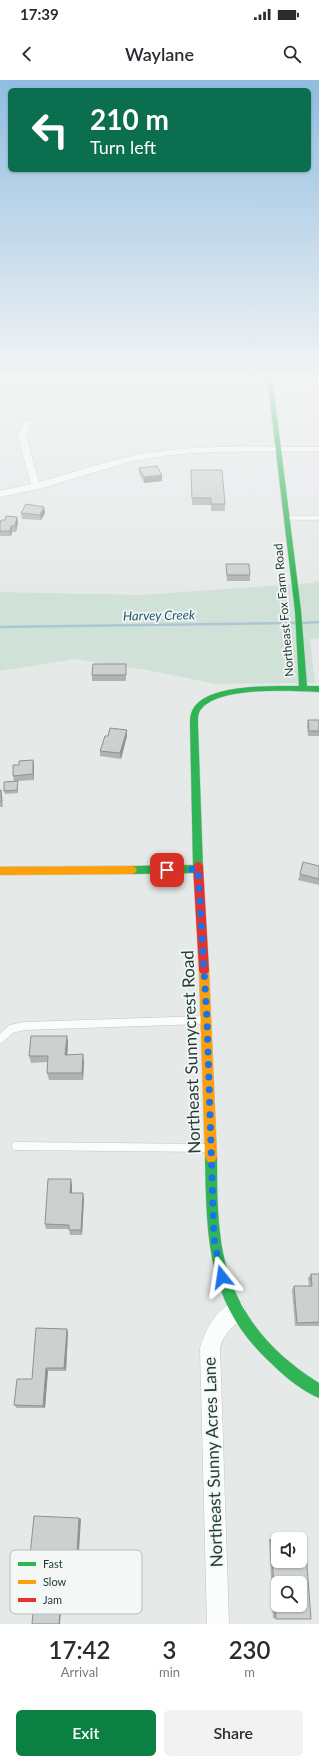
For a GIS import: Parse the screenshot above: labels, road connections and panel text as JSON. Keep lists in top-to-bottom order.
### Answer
{
  "streets": {
    "street": ["Northeast Fox Farm Road", "Northeast Sunnycrest Road", "Northeast Sunny Acres Lane"]
  },
  "crossings": [
    ["Northeast Fox Farm Road", "Northeast Sunnycrest Road"],
    ["Northeast Sunnycrest Road", "Northeast Sunny Acres Lane"]
  ],
  "water": ["Harvey Creek"],
  "legend": ["Fast", "Slow", "Jam"],
  "page": {
    "status": "17:39",
    "header": "Waylane",
    "turn": ["210 m", "Turn left"],
    "eta": [
      "17:42",
      "Arrival",
      "3",
      "min",
      "230",
      "m"
    ],
    "buttons": ["Exit", "Share"]
  }
}
